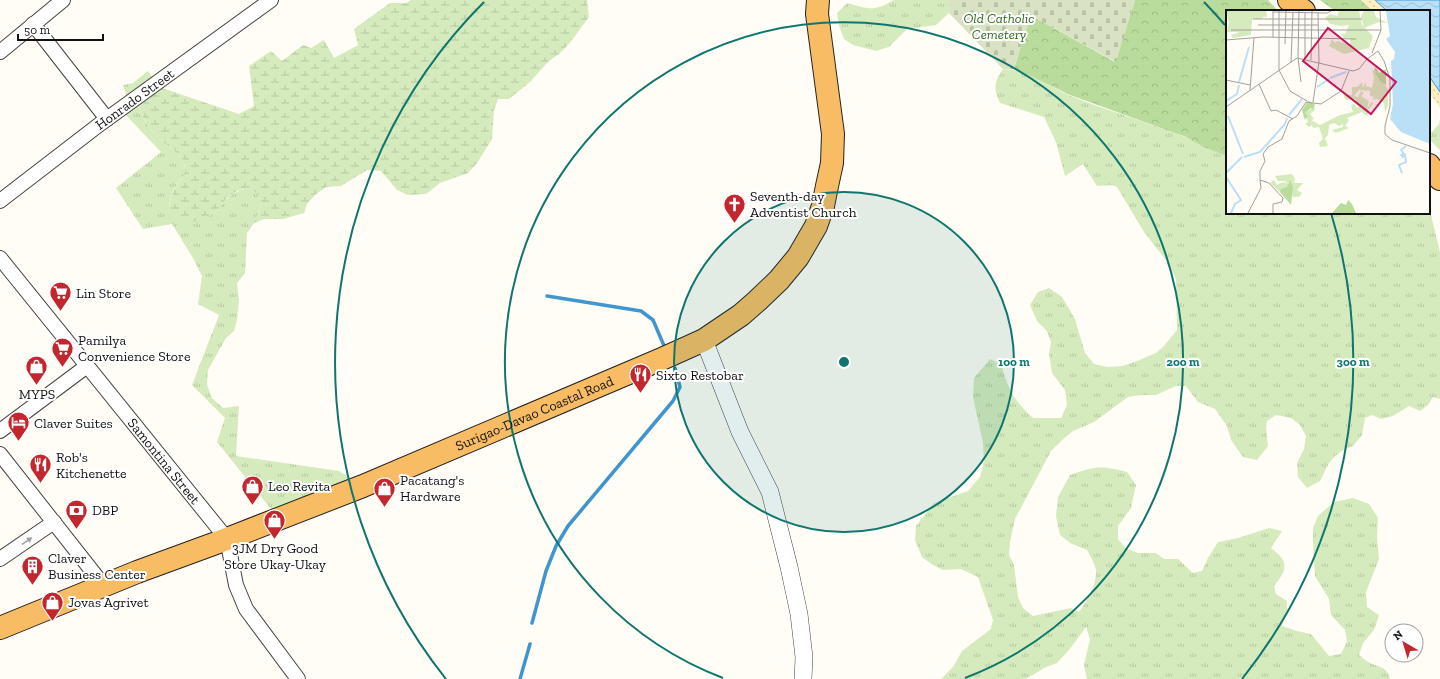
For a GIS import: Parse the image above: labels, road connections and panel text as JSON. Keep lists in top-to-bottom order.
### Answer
{
  "streets": {
    "highway": ["Surigao-Davao Coastal Road"],
    "street": ["Honrado Street", "Samontina Street"]
  },
  "crossings": [
    ["Surigao-Davao Coastal Road", "Samontina Street"]
  ],
  "parks": ["Old Catholic Cemetery"],
  "places": {
    "church": ["Seventh-day Adventist Church"],
    "supermarket": ["Lin Store", "Pamilya Convenience Store"],
    "shop": [
      "MYPS",
      "Leo Revita",
      "Pacatang's Hardware",
      "3JM Dry Good Store Ukay-Ukay",
      "Jovas Agrivet"
    ],
    "restaurant": ["Sixto Restobar", "Rob's Kitchenette"],
    "hotel": ["Claver Suites"],
    "bank": ["DBP"],
    "building": ["Claver Business Center"]
  },
  "scale_bar": "50 m",
  "north": "top left",
  "rings": ["100 m", "200 m", "300 m"]
}
